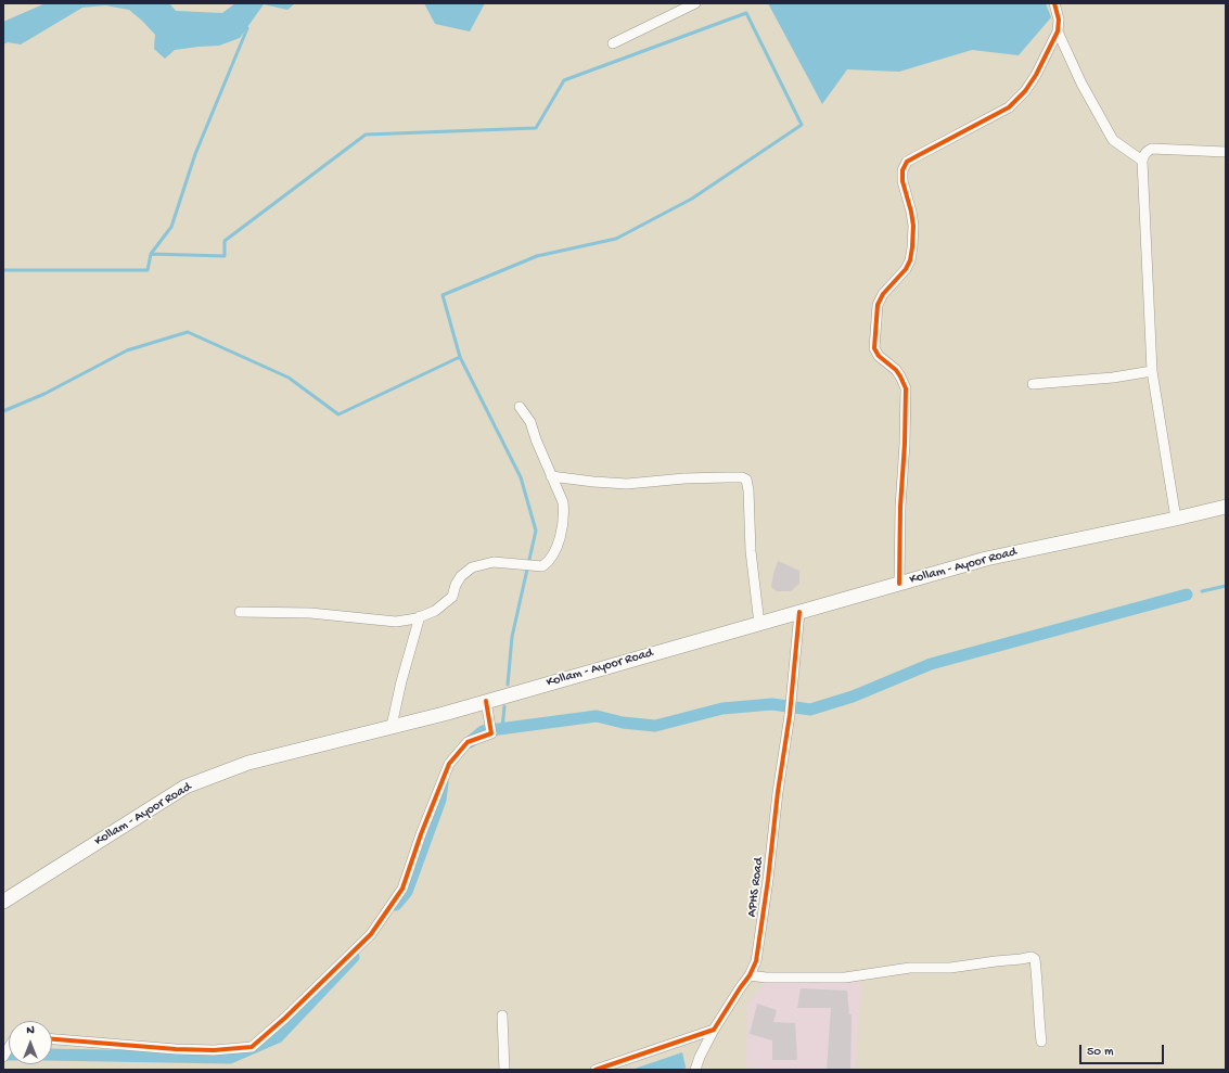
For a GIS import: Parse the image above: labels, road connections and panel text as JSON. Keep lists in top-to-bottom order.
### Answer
{
  "streets": {
    "main road": ["Kollam - Ayoor Road"],
    "street": ["APHS Road"]
  },
  "crossings": [
    ["Kollam - Ayoor Road", "APHS Road"]
  ],
  "scale_bar": "50 m",
  "north": "top"
}
